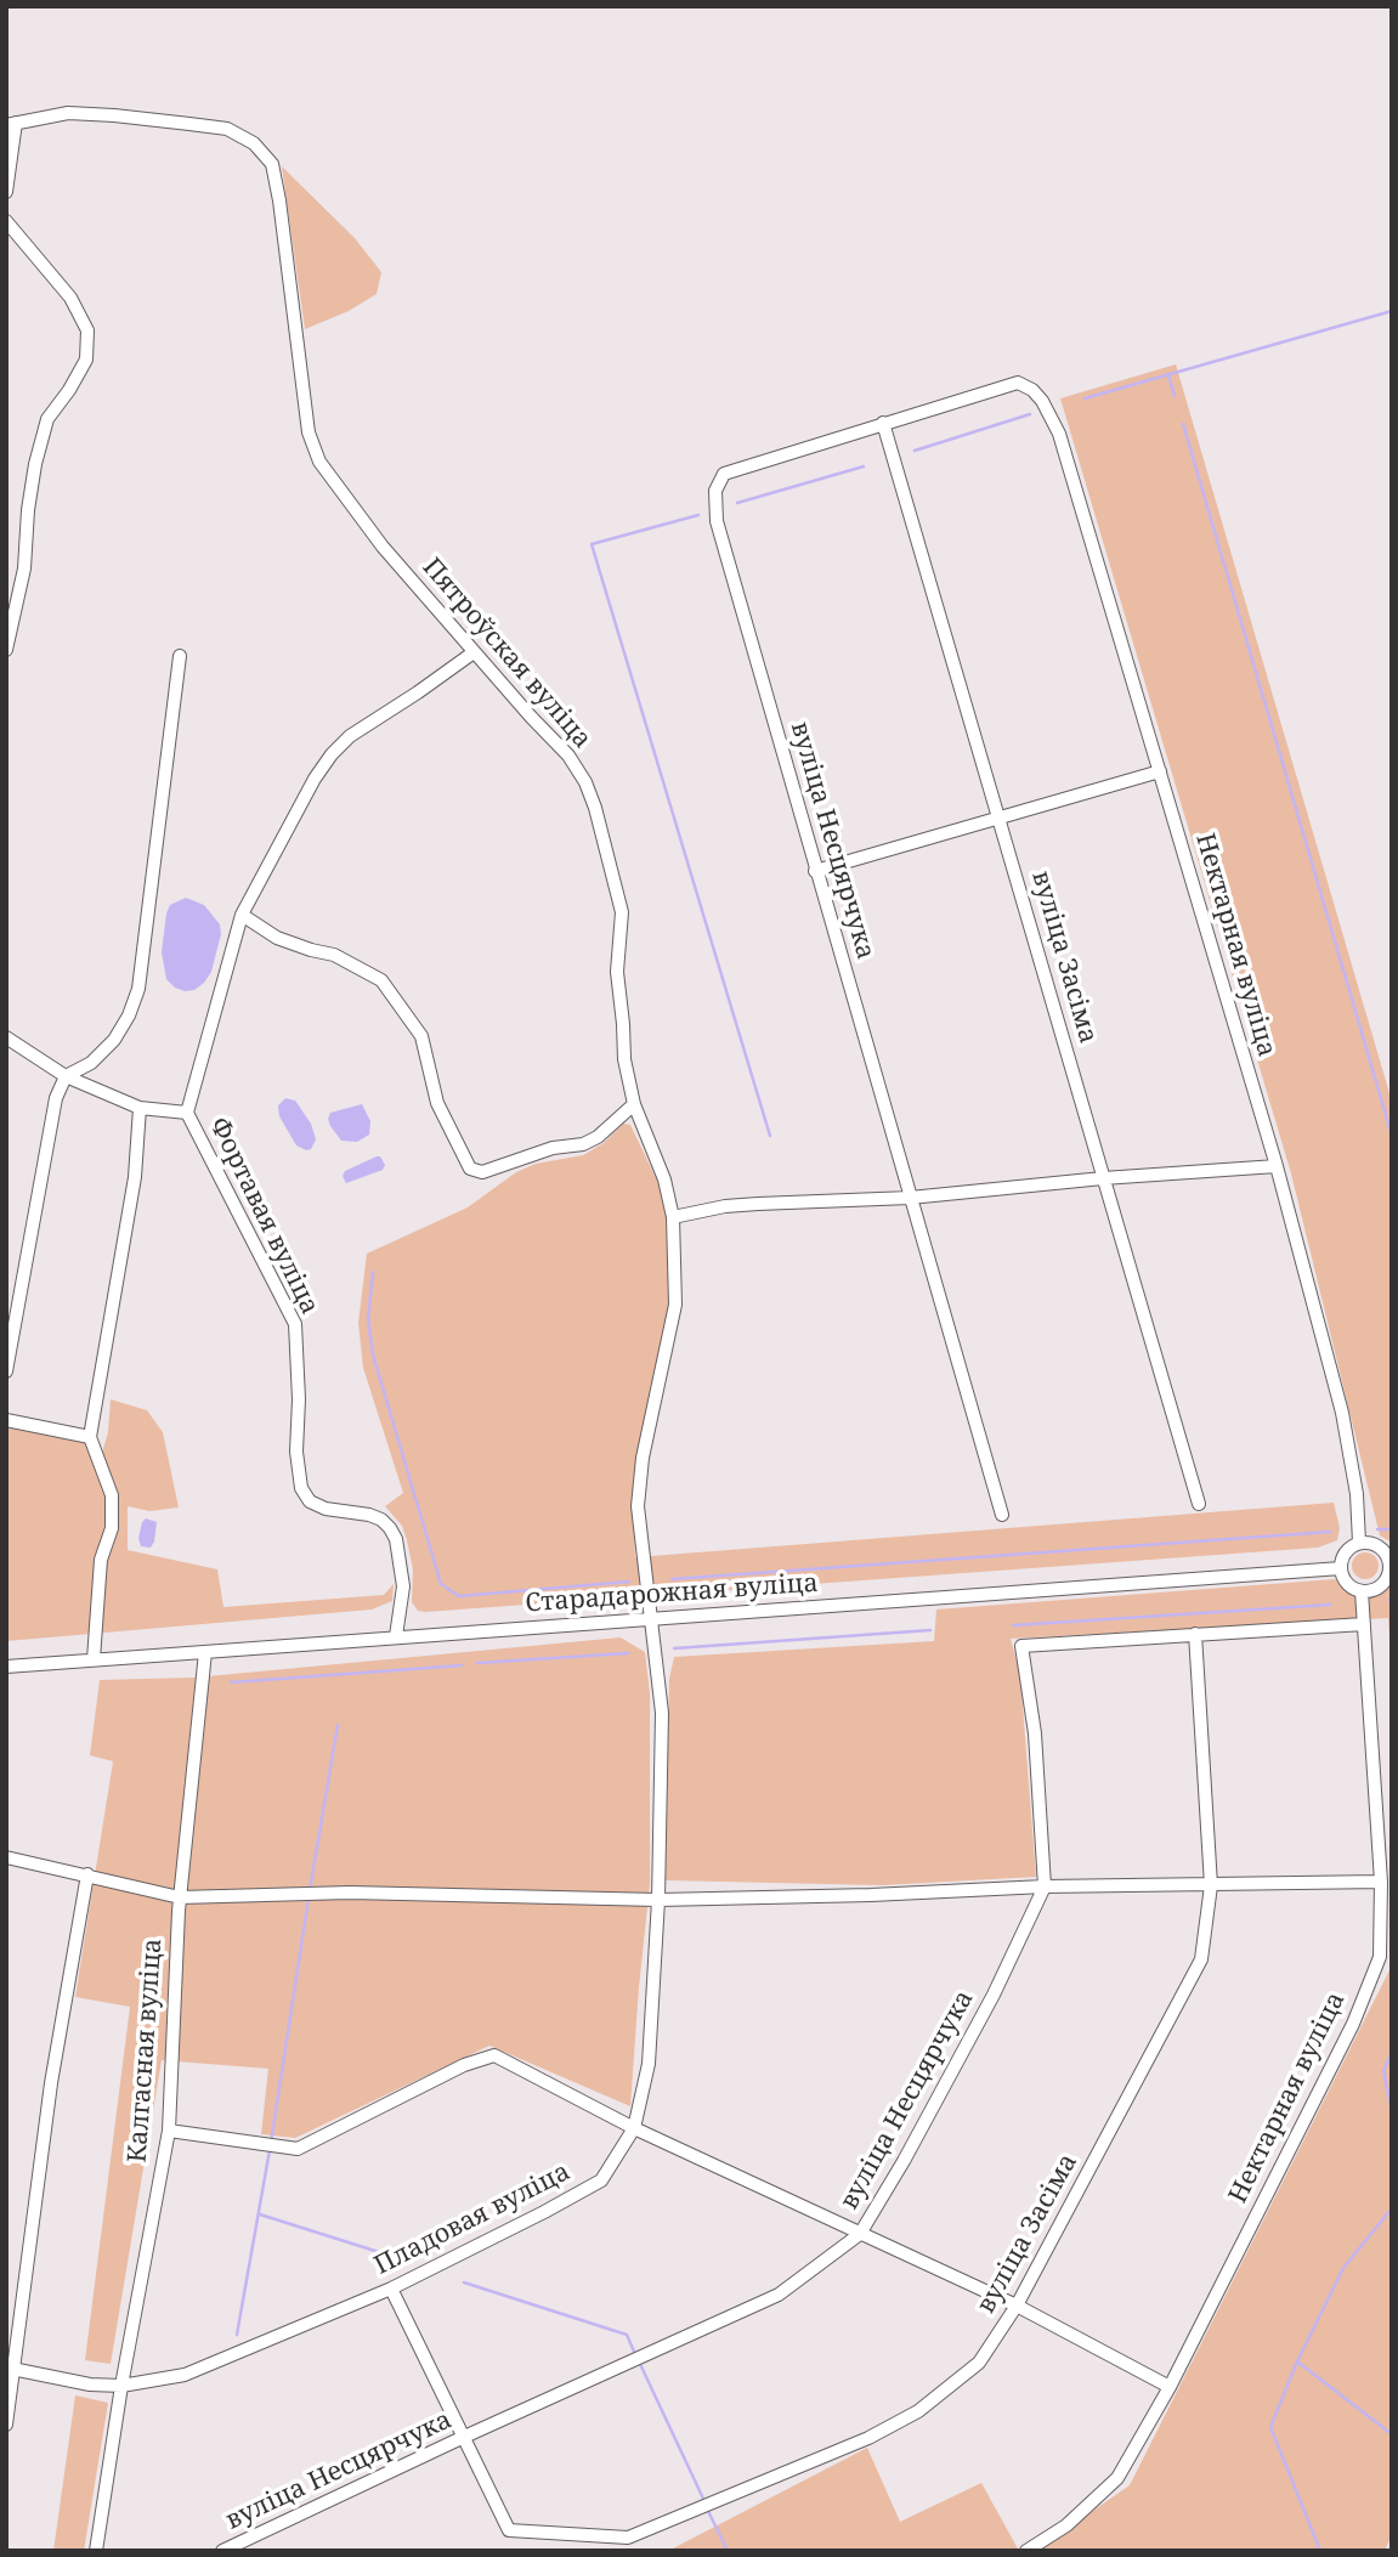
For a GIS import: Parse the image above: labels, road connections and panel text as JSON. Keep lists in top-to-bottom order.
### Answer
{
  "streets": {
    "street": [
      "Пятроўская вуліца",
      "вуліца Несцярчука",
      "Нектарная вуліца",
      "вуліца Засіма",
      "Фортавая вуліца",
      "Старадарожная вуліца",
      "Калгасная вуліца",
      "Пладовая вуліца"
    ]
  },
  "crossings": [
    ["Пятроўская вуліца", "Фортавая вуліца"],
    ["Пятроўская вуліца", "Старадарожная вуліца"],
    ["Пятроўская вуліца", "Пладовая вуліца"],
    ["вуліца Несцярчука", "Нектарная вуліца"],
    ["вуліца Несцярчука", "вуліца Засіма"],
    ["Нектарная вуліца", "Старадарожная вуліца"],
    ["Фортавая вуліца", "Старадарожная вуліца"],
    ["Старадарожная вуліца", "Калгасная вуліца"],
    ["Старадарожная вуліца", "Пладовая вуліца"],
    ["Калгасная вуліца", "Пладовая вуліца"]
  ]
}
